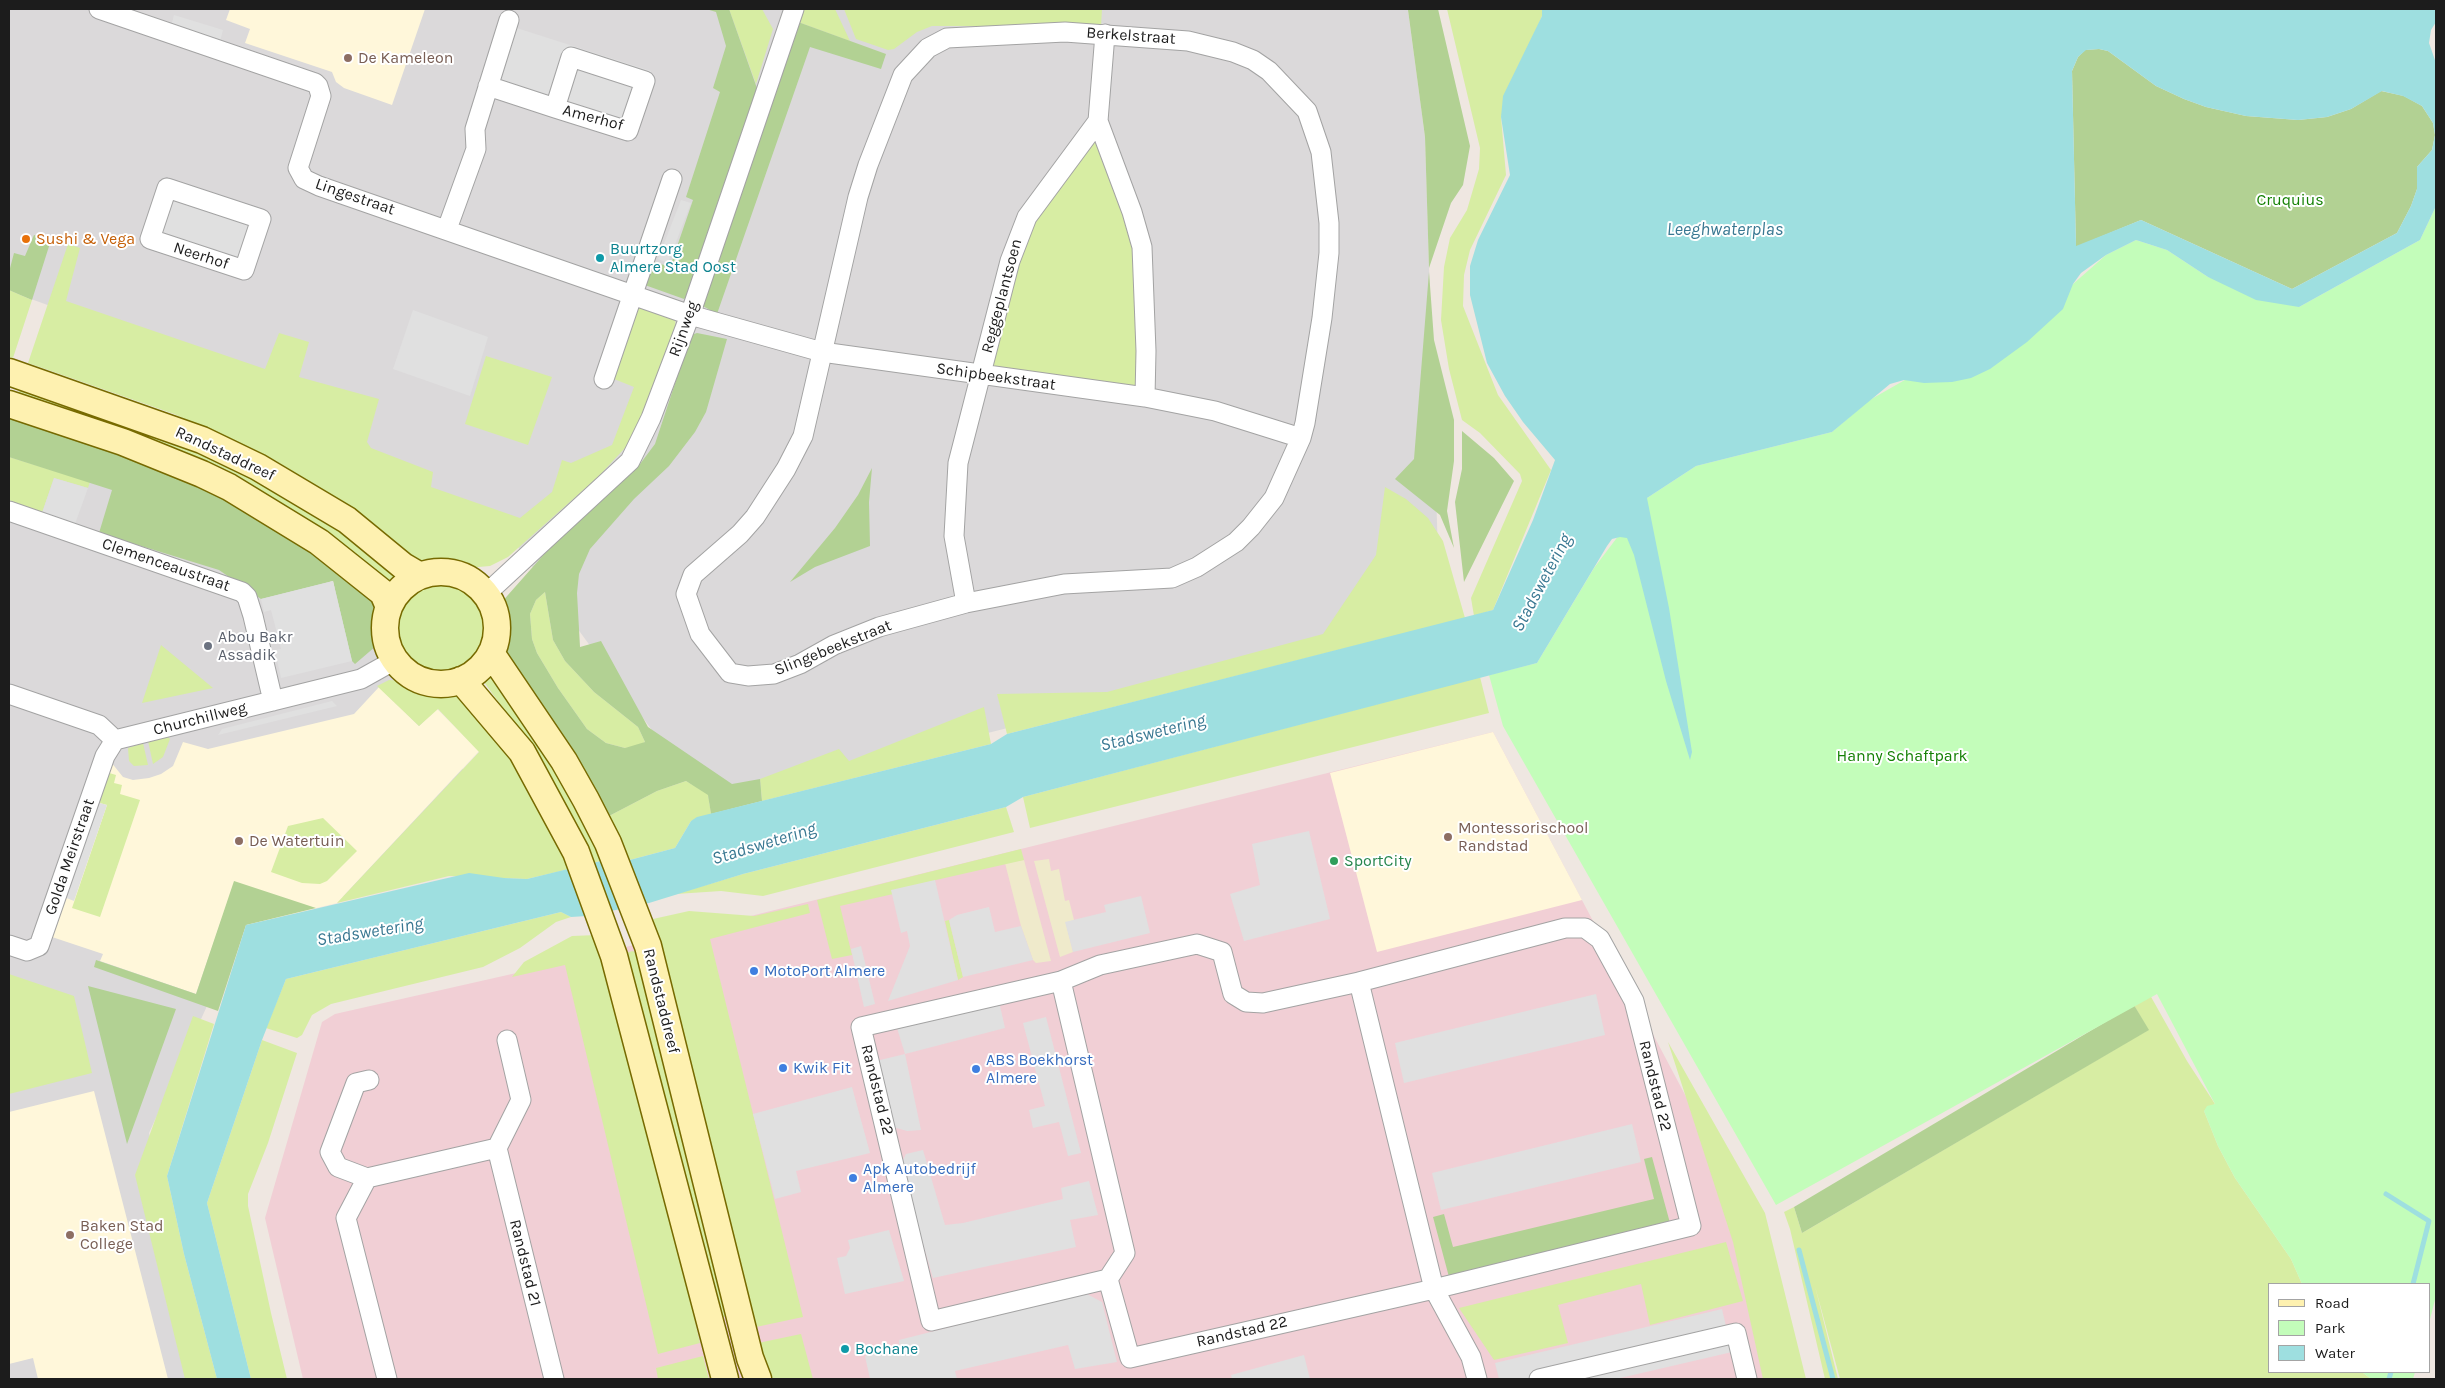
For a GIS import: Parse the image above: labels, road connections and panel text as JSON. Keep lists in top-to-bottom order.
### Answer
{
  "streets": {
    "main road": ["Randstaddreef"],
    "street": [
      "Berkelstraat",
      "Amerhof",
      "Lingestraat",
      "Neerhof",
      "Reggeplantsoen",
      "Rijnweg",
      "Schipbeekstraat",
      "Clemenceaustraat",
      "Slingebeekstraat",
      "Churchillweg",
      "Golda Meirstraat",
      "Randstad 22",
      "Randstad 21"
    ]
  },
  "crossings": [
    ["Berkelstraat", "Schipbeekstraat"],
    ["Berkelstraat", "Slingebeekstraat"],
    ["Lingestraat", "Rijnweg"],
    ["Lingestraat", "Schipbeekstraat"],
    ["Reggeplantsoen", "Schipbeekstraat"],
    ["Reggeplantsoen", "Slingebeekstraat"],
    ["Rijnweg", "Schipbeekstraat"],
    ["Rijnweg", "Randstaddreef"],
    ["Rijnweg", "Churchillweg"],
    ["Schipbeekstraat", "Slingebeekstraat"],
    ["Randstaddreef", "Churchillweg"],
    ["Clemenceaustraat", "Churchillweg"],
    ["Churchillweg", "Golda Meirstraat"]
  ],
  "water": ["Leeghwaterplas", "Stadswetering"],
  "parks": ["Cruquius", "Hanny Schaftpark"],
  "places": [
    "De Kameleon",
    "Sushi & Vega",
    "Buurtzorg Almere Stad Oost",
    "Abou Bakr Assadik",
    "Montessorischool Randstad",
    "De Watertuin",
    "SportCity",
    "MotoPort Almere",
    "Kwik Fit",
    "ABS Boekhorst Almere",
    "Apk Autobedrijf Almere",
    "Baken Stad College",
    "Bochane"
  ],
  "legend": ["Road", "Park", "Water"]
}
